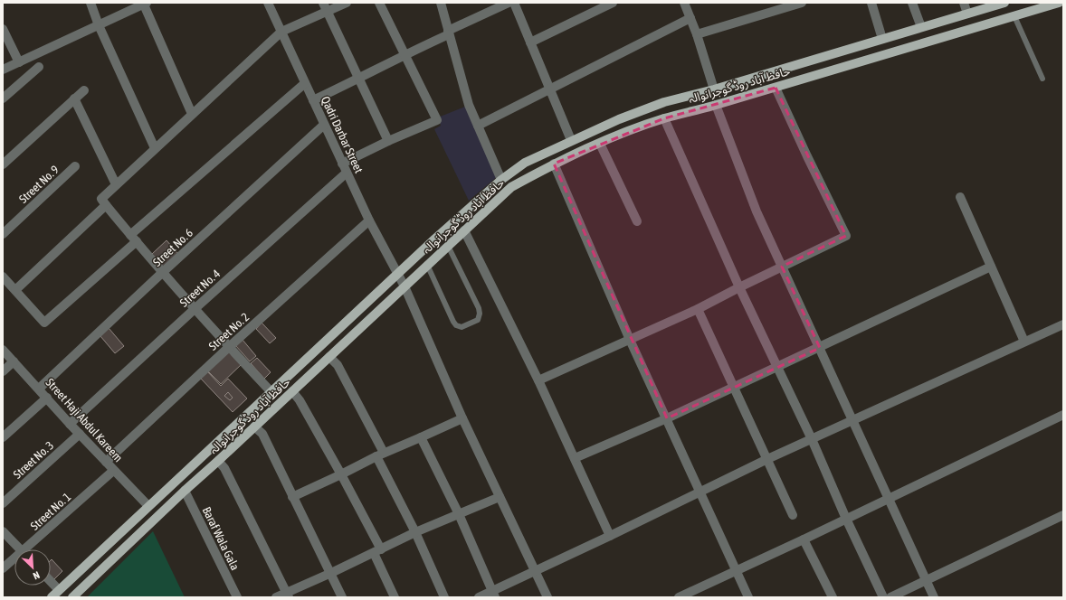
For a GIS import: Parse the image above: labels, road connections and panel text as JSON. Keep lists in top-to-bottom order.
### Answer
{
  "streets": {
    "main road": ["حافظ آباد روڈ گوجرانوالہ"],
    "street": [
      "Qadri Darbar Street",
      "Street No. 9",
      "Street No. 6",
      "Street No. 4",
      "Street No. 2",
      "Street Haji Abdul Kareem",
      "Street No. 3",
      "Street No. 1",
      "Baraf Wala Gala"
    ]
  },
  "crossings": [
    ["حافظ آباد روڈ گوجرانوالہ", "Qadri Darbar Street"],
    ["حافظ آباد روڈ گوجرانوالہ", "Street Haji Abdul Kareem"],
    ["حافظ آباد روڈ گوجرانوالہ", "Baraf Wala Gala"],
    ["Qadri Darbar Street", "Street No. 6"],
    ["Qadri Darbar Street", "Street No. 4"],
    ["Qadri Darbar Street", "Street No. 2"],
    ["Street No. 6", "Street Haji Abdul Kareem"],
    ["Street No. 4", "Street Haji Abdul Kareem"],
    ["Street No. 2", "Street Haji Abdul Kareem"],
    ["Street Haji Abdul Kareem", "Street No. 3"],
    ["Street Haji Abdul Kareem", "Street No. 1"]
  ],
  "north": "bottom right"
}
